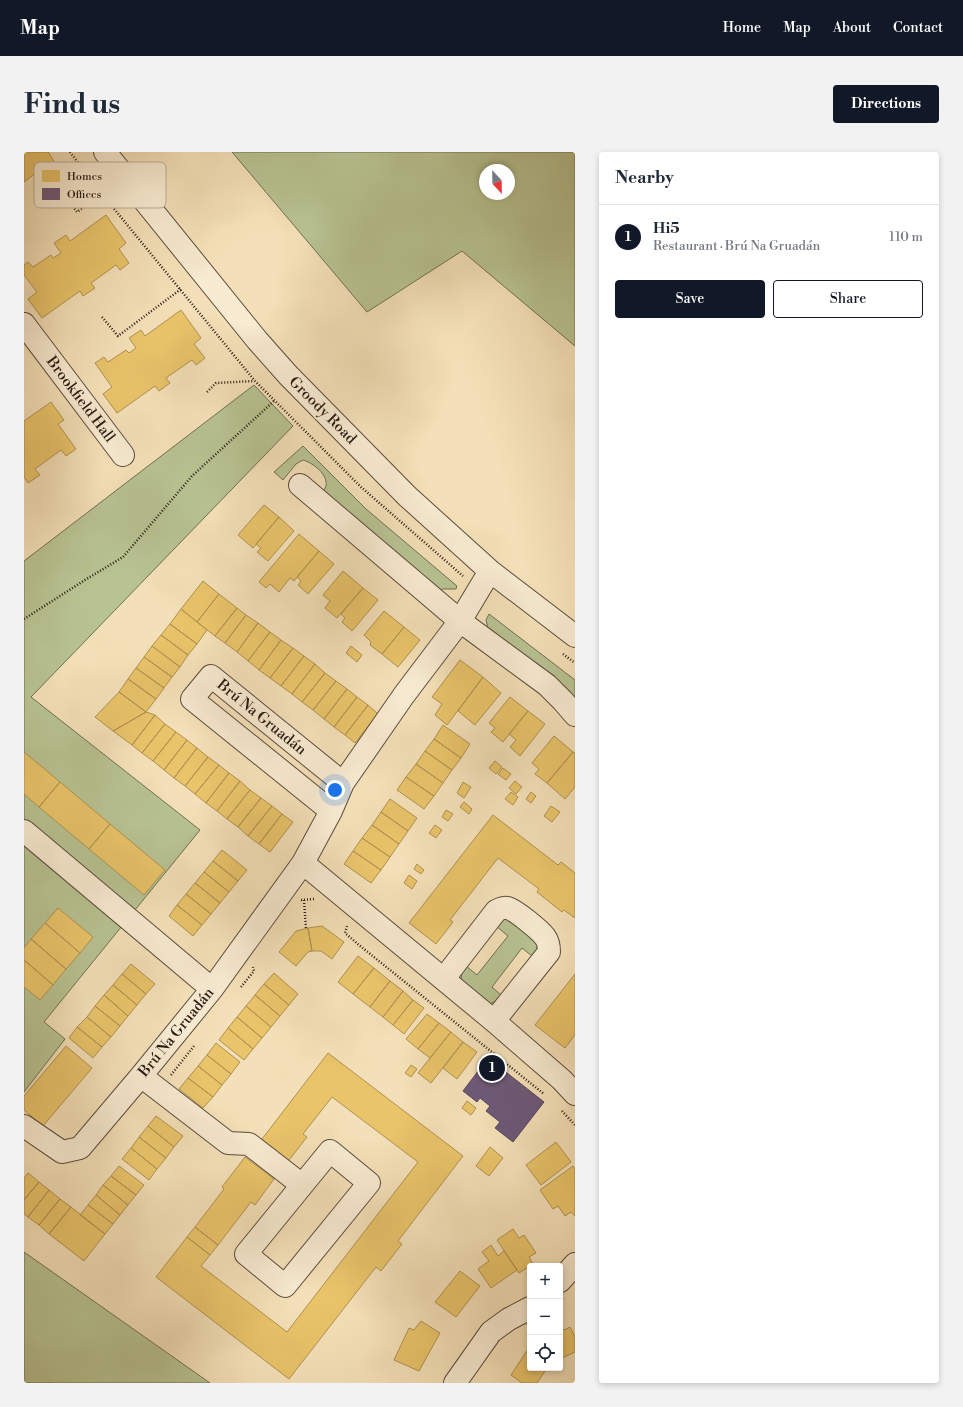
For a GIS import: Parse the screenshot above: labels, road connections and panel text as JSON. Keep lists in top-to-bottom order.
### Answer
{
  "streets": {
    "street": ["Brookfield Hall", "Groody Road", "Brú Na Gruadán"]
  },
  "crossings": [
    ["Groody Road", "Brú Na Gruadán"]
  ],
  "legend": ["Homes", "Offices"],
  "north": "bottom",
  "page": {
    "header": "Map",
    "nav": [
      "Home",
      "Map",
      "About",
      "Contact"
    ],
    "buttons": [
      "Directions",
      ["Save", "Share"]
    ],
    "title": "Find us",
    "heading": "Nearby",
    "list": [
      {
        "mark": "1",
        "name": "Hi5",
        "note": "Restaurant · Brú Na Gruadán",
        "value": "110 m"
      }
    ],
    "pins": "1",
    "map_buttons": ["+", "−"]
  }
}
